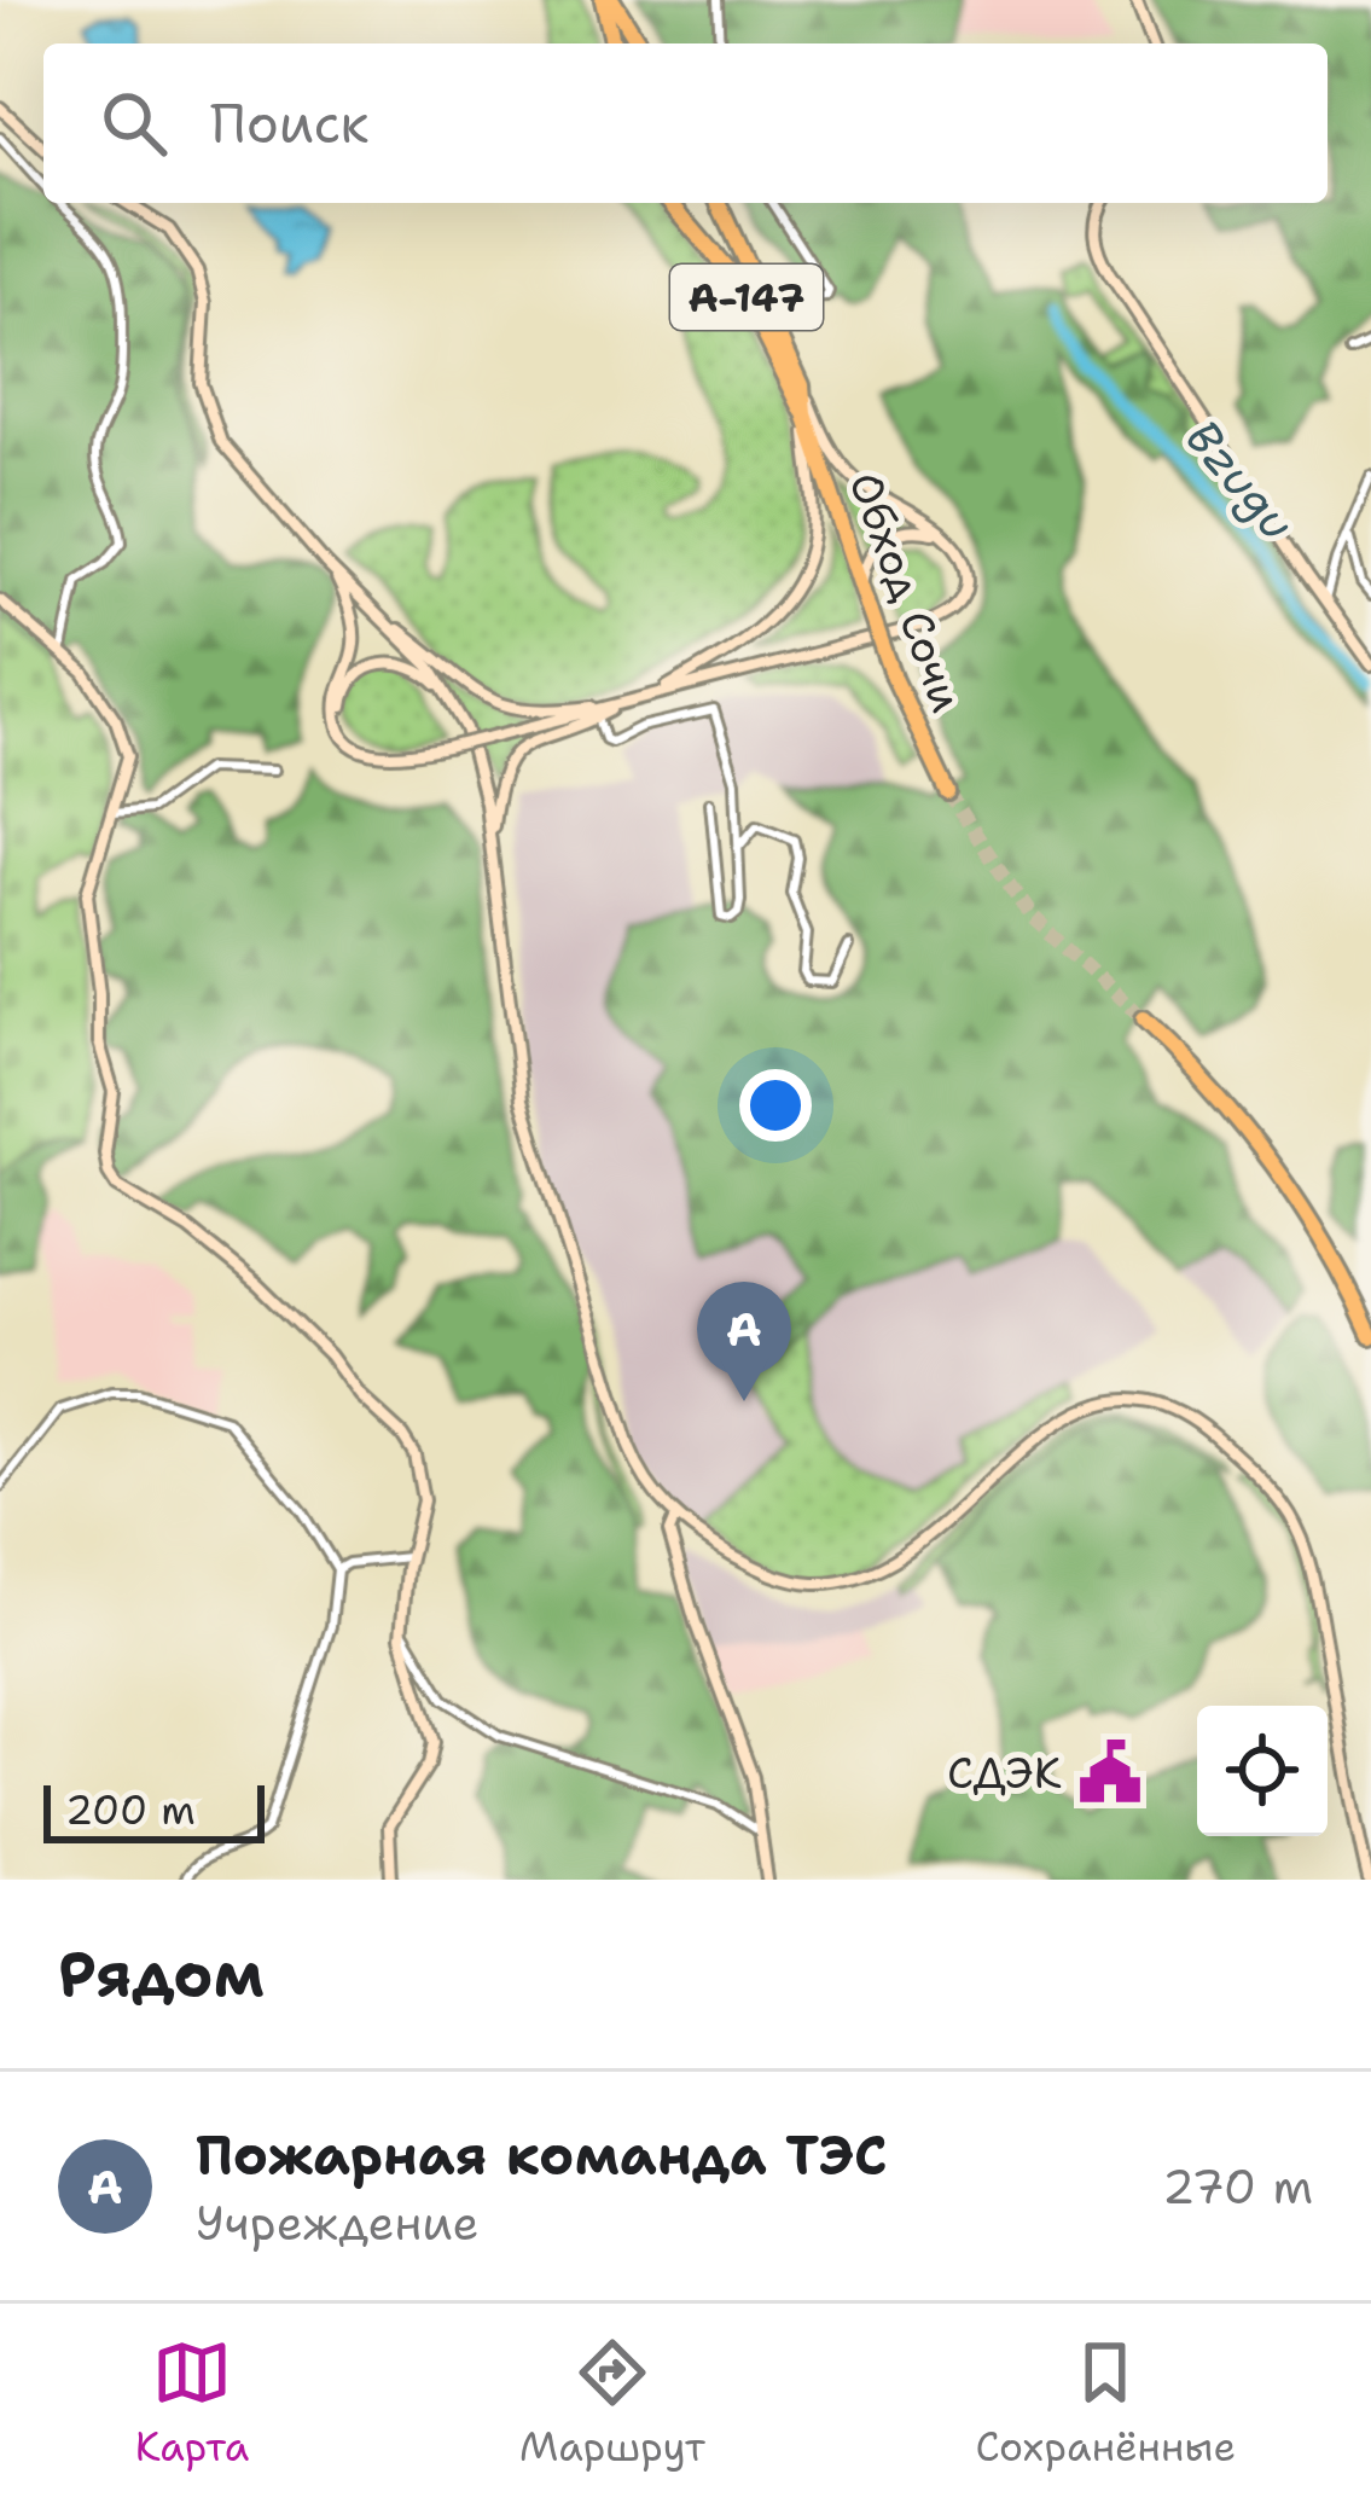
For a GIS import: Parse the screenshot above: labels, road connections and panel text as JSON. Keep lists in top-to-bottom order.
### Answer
{
  "streets": {
    "highway": ["А-147", "Обход Сочи"]
  },
  "crossings": [
    ["А-147", "Обход Сочи"]
  ],
  "water": ["Bzugu"],
  "places": {
    "public building": ["СДЭК"]
  },
  "scale_bar": "200 m",
  "page": {
    "search": "Поиск",
    "pins": "A",
    "scale": "200 m",
    "heading": "Рядом",
    "list": [
      {
        "mark": "A",
        "name": "Пожарная команда ТЭС",
        "note": "Учреждение",
        "value": "270 m"
      }
    ],
    "nav": ["Карта", "Маршрут", "Сохранённые"]
  }
}
